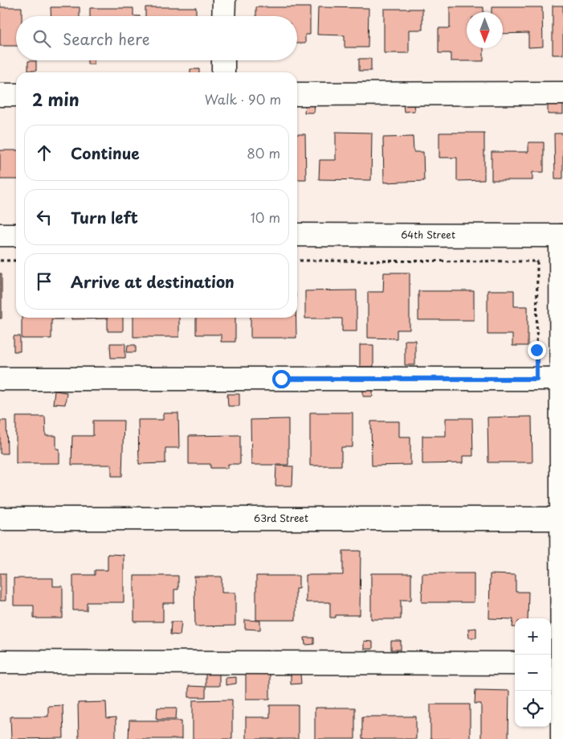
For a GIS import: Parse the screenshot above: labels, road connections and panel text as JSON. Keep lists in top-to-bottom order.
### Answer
{
  "streets": {
    "street": ["64th Street", "63rd Street"]
  },
  "north": "bottom",
  "page": {
    "search": "Search here",
    "heading": ["2 min", "Walk · 90 m"],
    "list": [
      ["Continue", "80 m"],
      ["Turn left", "10 m"],
      "Arrive at destination"
    ],
    "map_buttons": ["+", "−"]
  }
}
